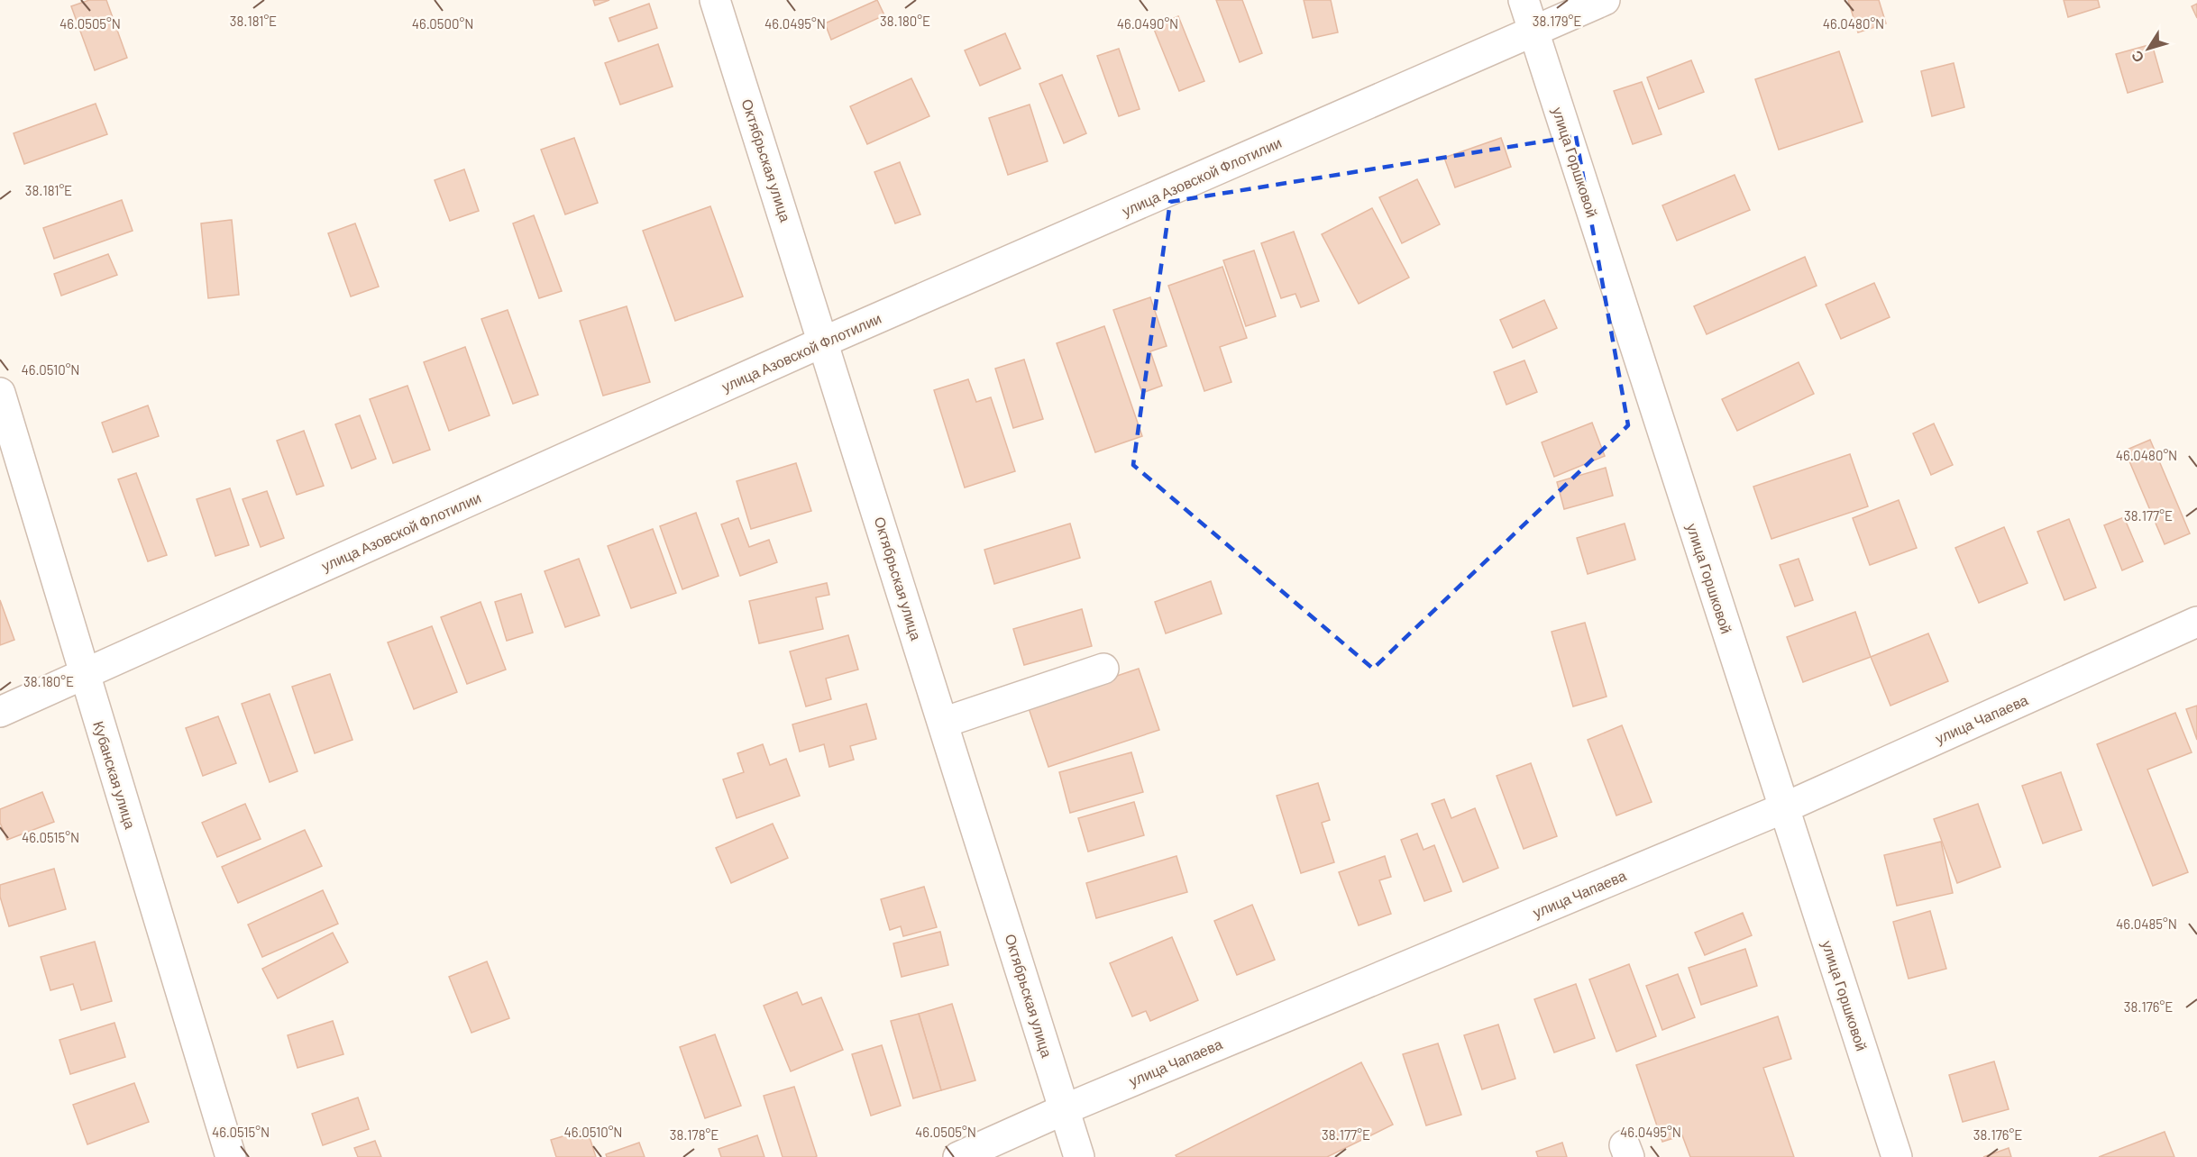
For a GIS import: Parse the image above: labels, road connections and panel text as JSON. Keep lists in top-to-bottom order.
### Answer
{
  "streets": {
    "street": [
      "Октябрьская улица",
      "улица Горшковой",
      "улица Азовской Флотилии",
      "улица Чапаева",
      "Кубанская улица"
    ]
  },
  "crossings": [
    ["Октябрьская улица", "улица Азовской Флотилии"],
    ["Октябрьская улица", "улица Чапаева"],
    ["улица Горшковой", "улица Азовской Флотилии"],
    ["улица Горшковой", "улица Чапаева"],
    ["улица Азовской Флотилии", "Кубанская улица"]
  ],
  "north": "bottom left",
  "coordinates": [
    "38.181°E",
    "38.180°E",
    "38.179°E",
    "46.0505°N",
    "46.0500°N",
    "46.0495°N",
    "46.0490°N",
    "46.0480°N",
    "46.0510°N",
    "38.177°E",
    "46.0515°N",
    "46.0485°N",
    "38.176°E",
    "38.178°E"
  ]
}
